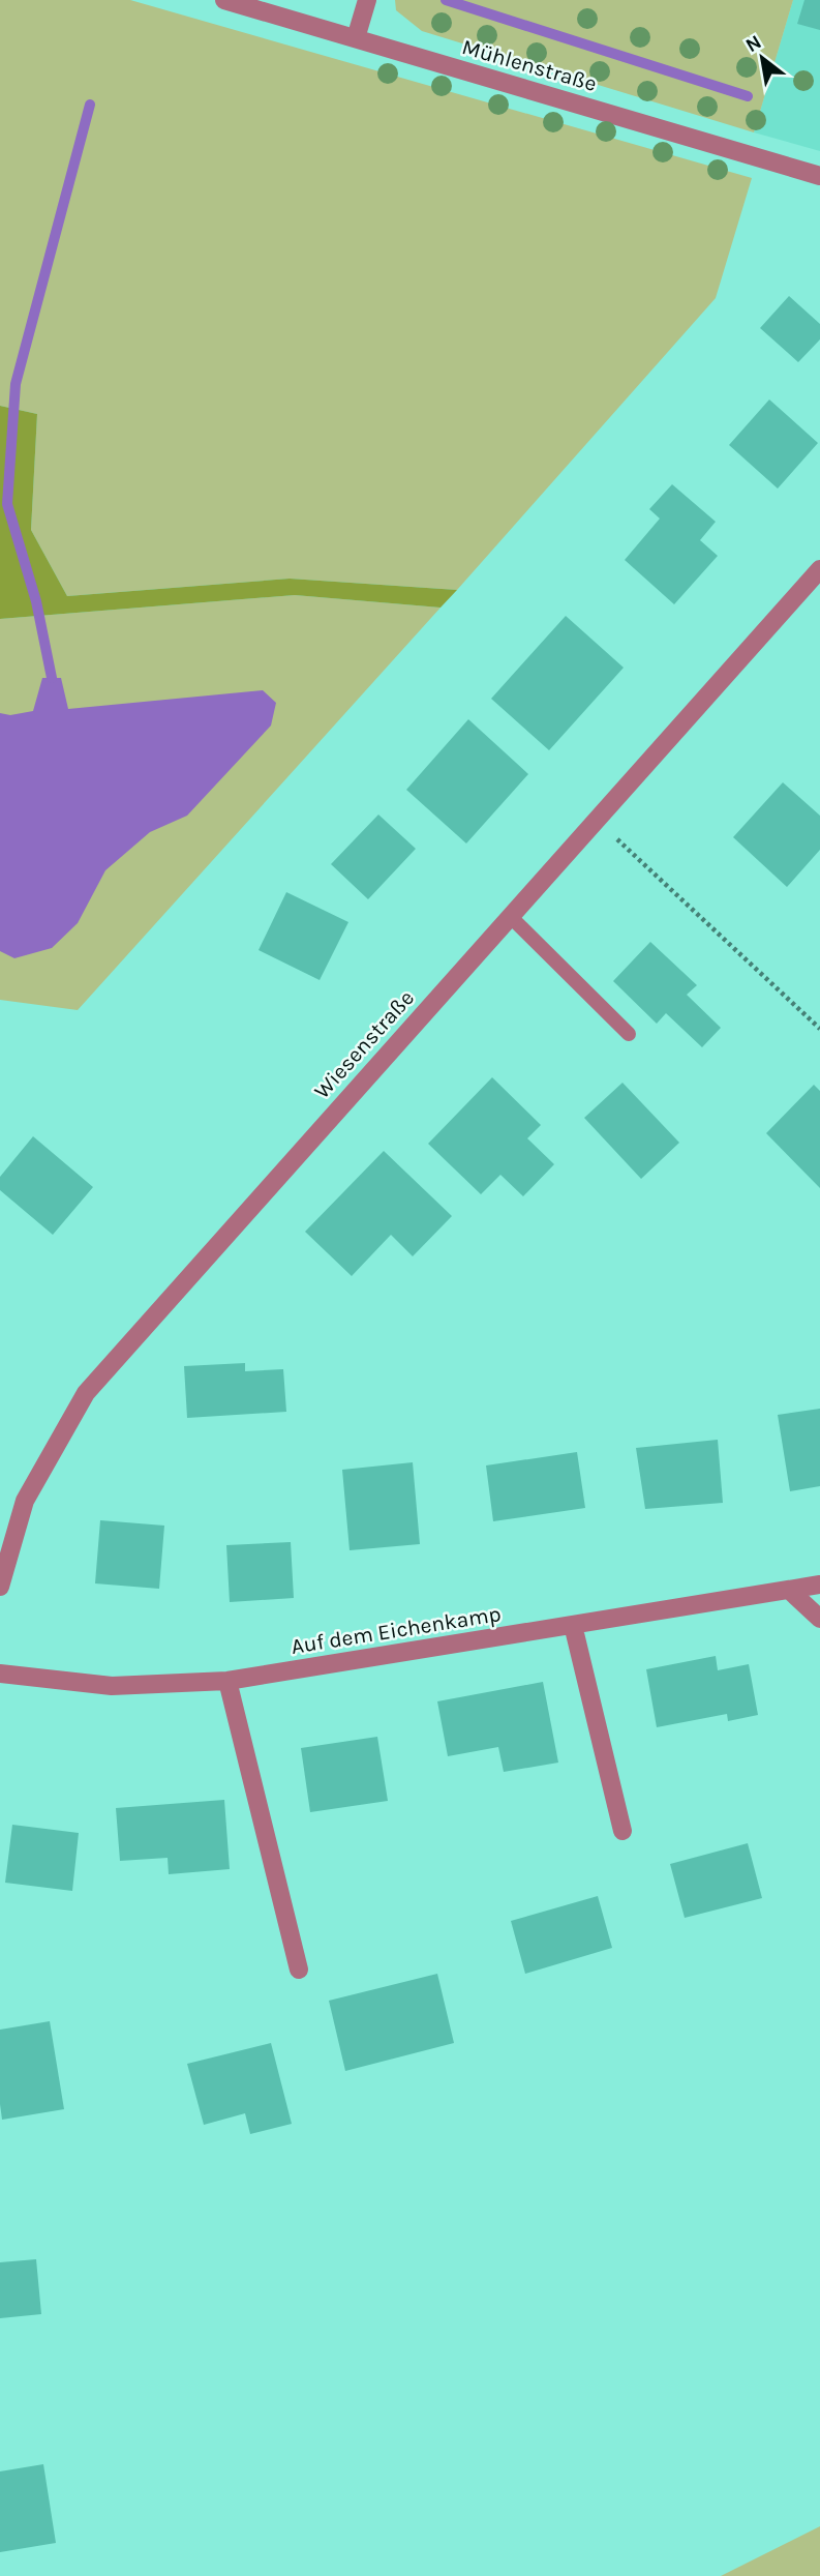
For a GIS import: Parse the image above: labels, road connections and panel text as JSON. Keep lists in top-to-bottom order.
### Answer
{
  "streets": {
    "street": ["Mühlenstraße", "Wiesenstraße", "Auf dem Eichenkamp"]
  },
  "north": "top left"
}
